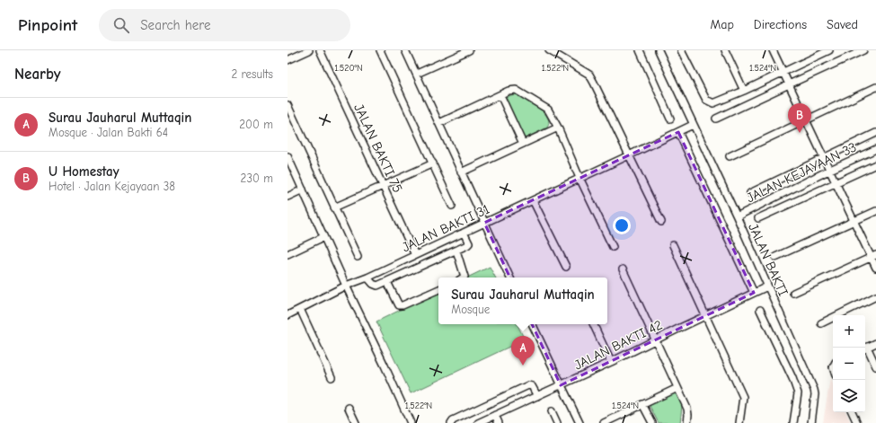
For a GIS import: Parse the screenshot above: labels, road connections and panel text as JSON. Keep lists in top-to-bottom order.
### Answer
{
  "streets": {
    "street": [
      "JALAN BAKTI 75",
      "JALAN KEJAYAAN 33",
      "JALAN BAKTI 31",
      "JALAN BAKTI",
      "JALAN BAKTI 42"
    ]
  },
  "crossings": [
    ["JALAN BAKTI 75", "JALAN BAKTI 31"],
    ["JALAN KEJAYAAN 33", "JALAN BAKTI"],
    ["JALAN BAKTI 31", "JALAN BAKTI"],
    ["JALAN BAKTI", "JALAN BAKTI 42"]
  ],
  "page": {
    "header": "Pinpoint",
    "search": "Search here",
    "nav": ["Map", "Directions", "Saved"],
    "heading": ["Nearby", "2 results"],
    "list": [
      {
        "mark": "A",
        "name": "Surau Jauharul Muttaqin",
        "note": "Mosque · Jalan Bakti 64",
        "value": "200 m"
      },
      {
        "mark": "B",
        "name": "U Homestay",
        "note": "Hotel · Jalan Kejayaan 38",
        "value": "230 m"
      }
    ],
    "pins": ["B", "A"],
    "popup": ["Surau Jauharul Muttaqin", "Mosque"],
    "map_buttons": ["+", "−"]
  },
  "coordinates": ["1.520°N", "1.522°N", "1.524°N"]
}
